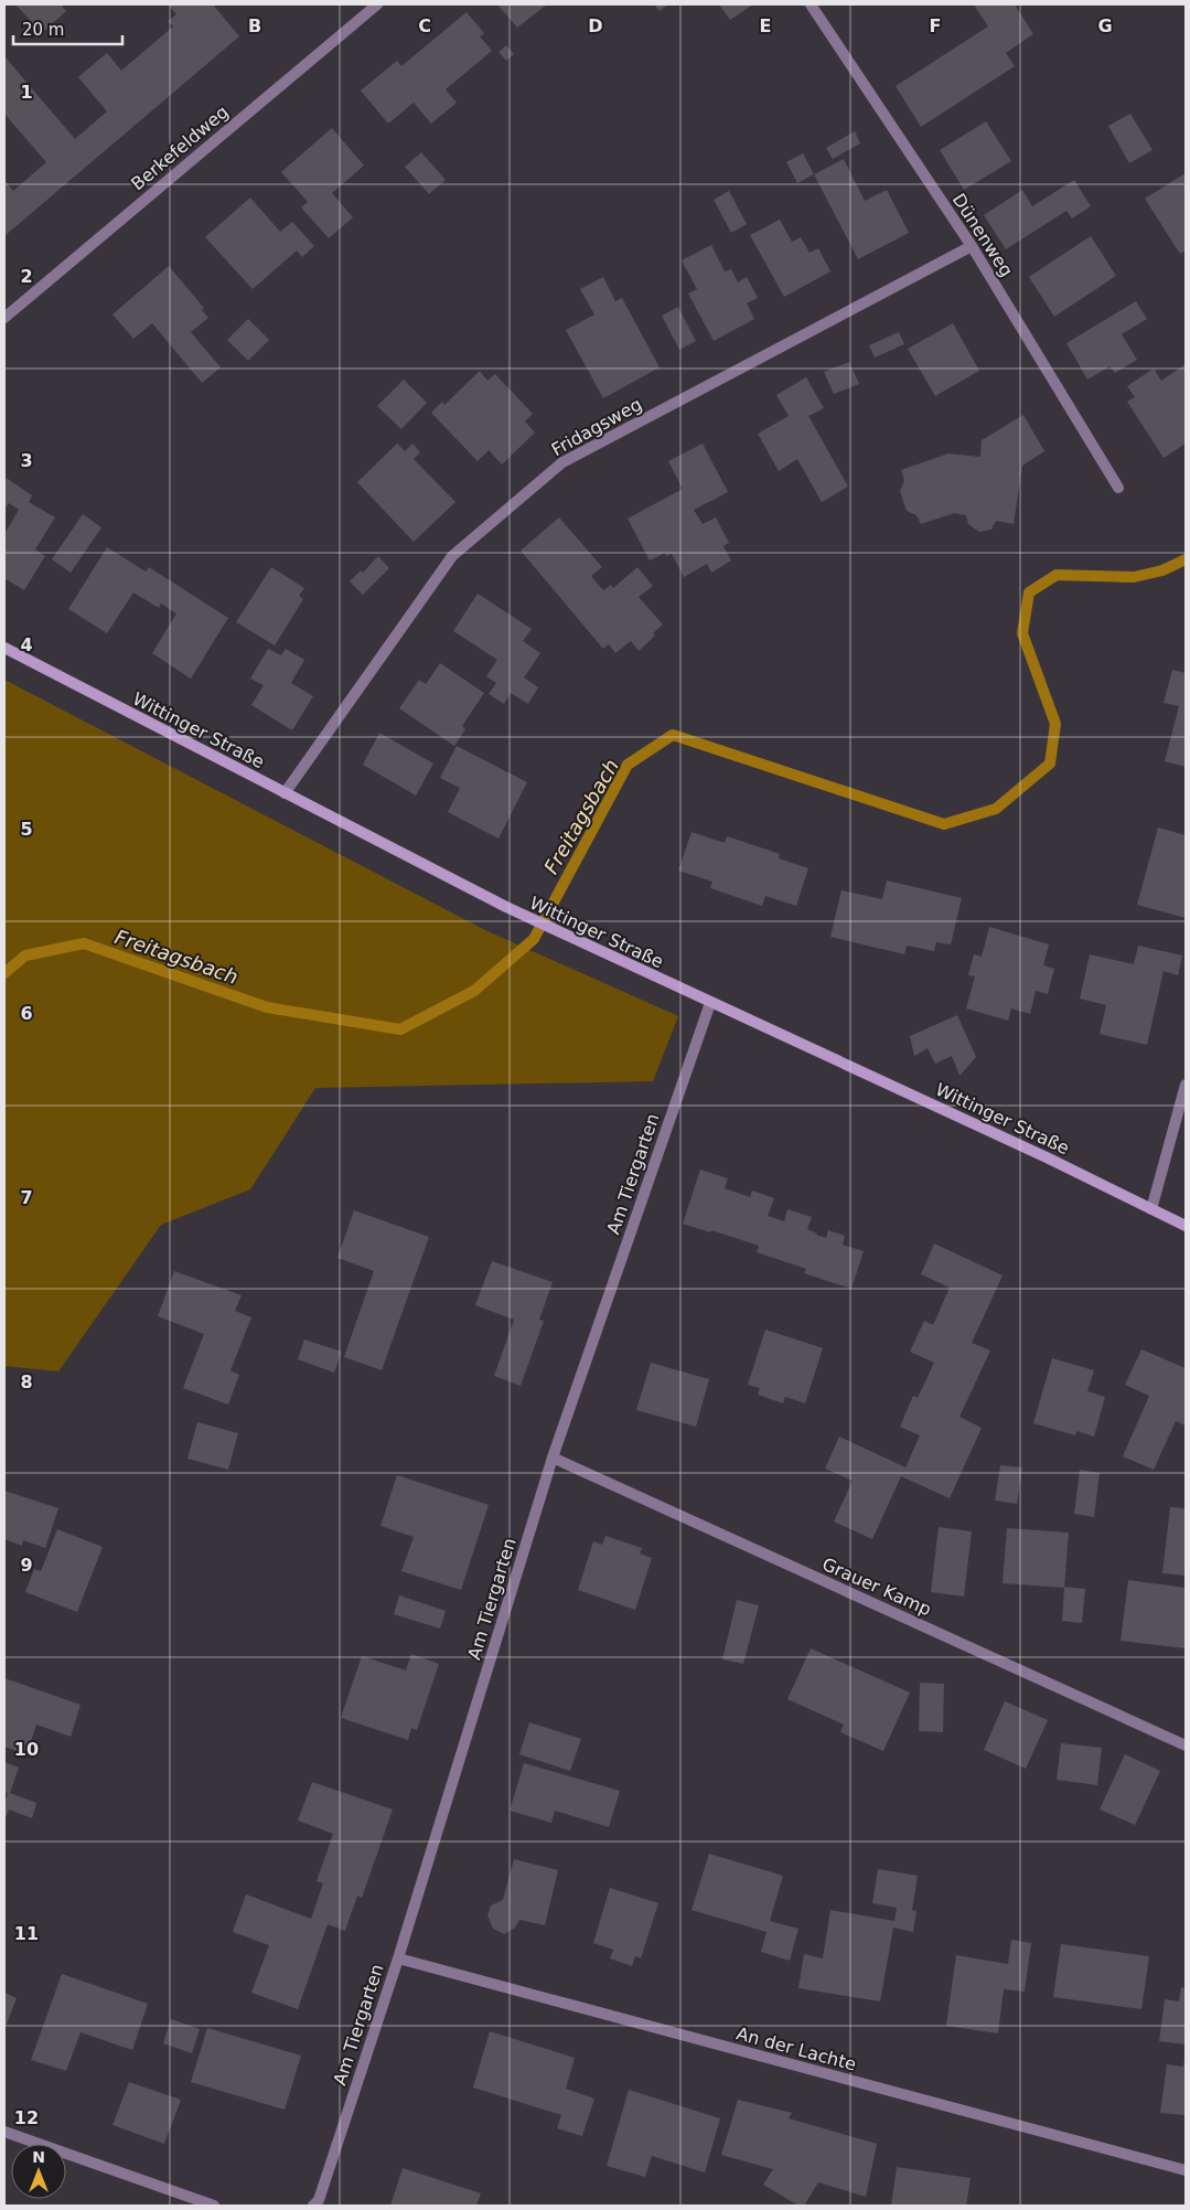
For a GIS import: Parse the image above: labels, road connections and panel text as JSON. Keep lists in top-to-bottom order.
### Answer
{
  "streets": {
    "main road": ["Wittinger Straße"],
    "street": [
      "Berkefeldweg",
      "Dünenweg",
      "Fridagsweg",
      "Am Tiergarten",
      "Grauer Kamp",
      "An der Lachte"
    ]
  },
  "crossings": [
    ["Dünenweg", "Fridagsweg"],
    ["Fridagsweg", "Wittinger Straße"],
    ["Wittinger Straße", "Am Tiergarten"],
    ["Am Tiergarten", "Grauer Kamp"],
    ["Am Tiergarten", "An der Lachte"]
  ],
  "water": ["Freitagsbach"],
  "scale_bar": "20 m",
  "north": "top",
  "grid": {
    "columns": [
      "B",
      "C",
      "D",
      "E",
      "F",
      "G"
    ],
    "rows": [
      "1",
      "2",
      "3",
      "4",
      "5",
      "6",
      "7",
      "8",
      "9",
      "10",
      "11",
      "12"
    ]
  }
}
